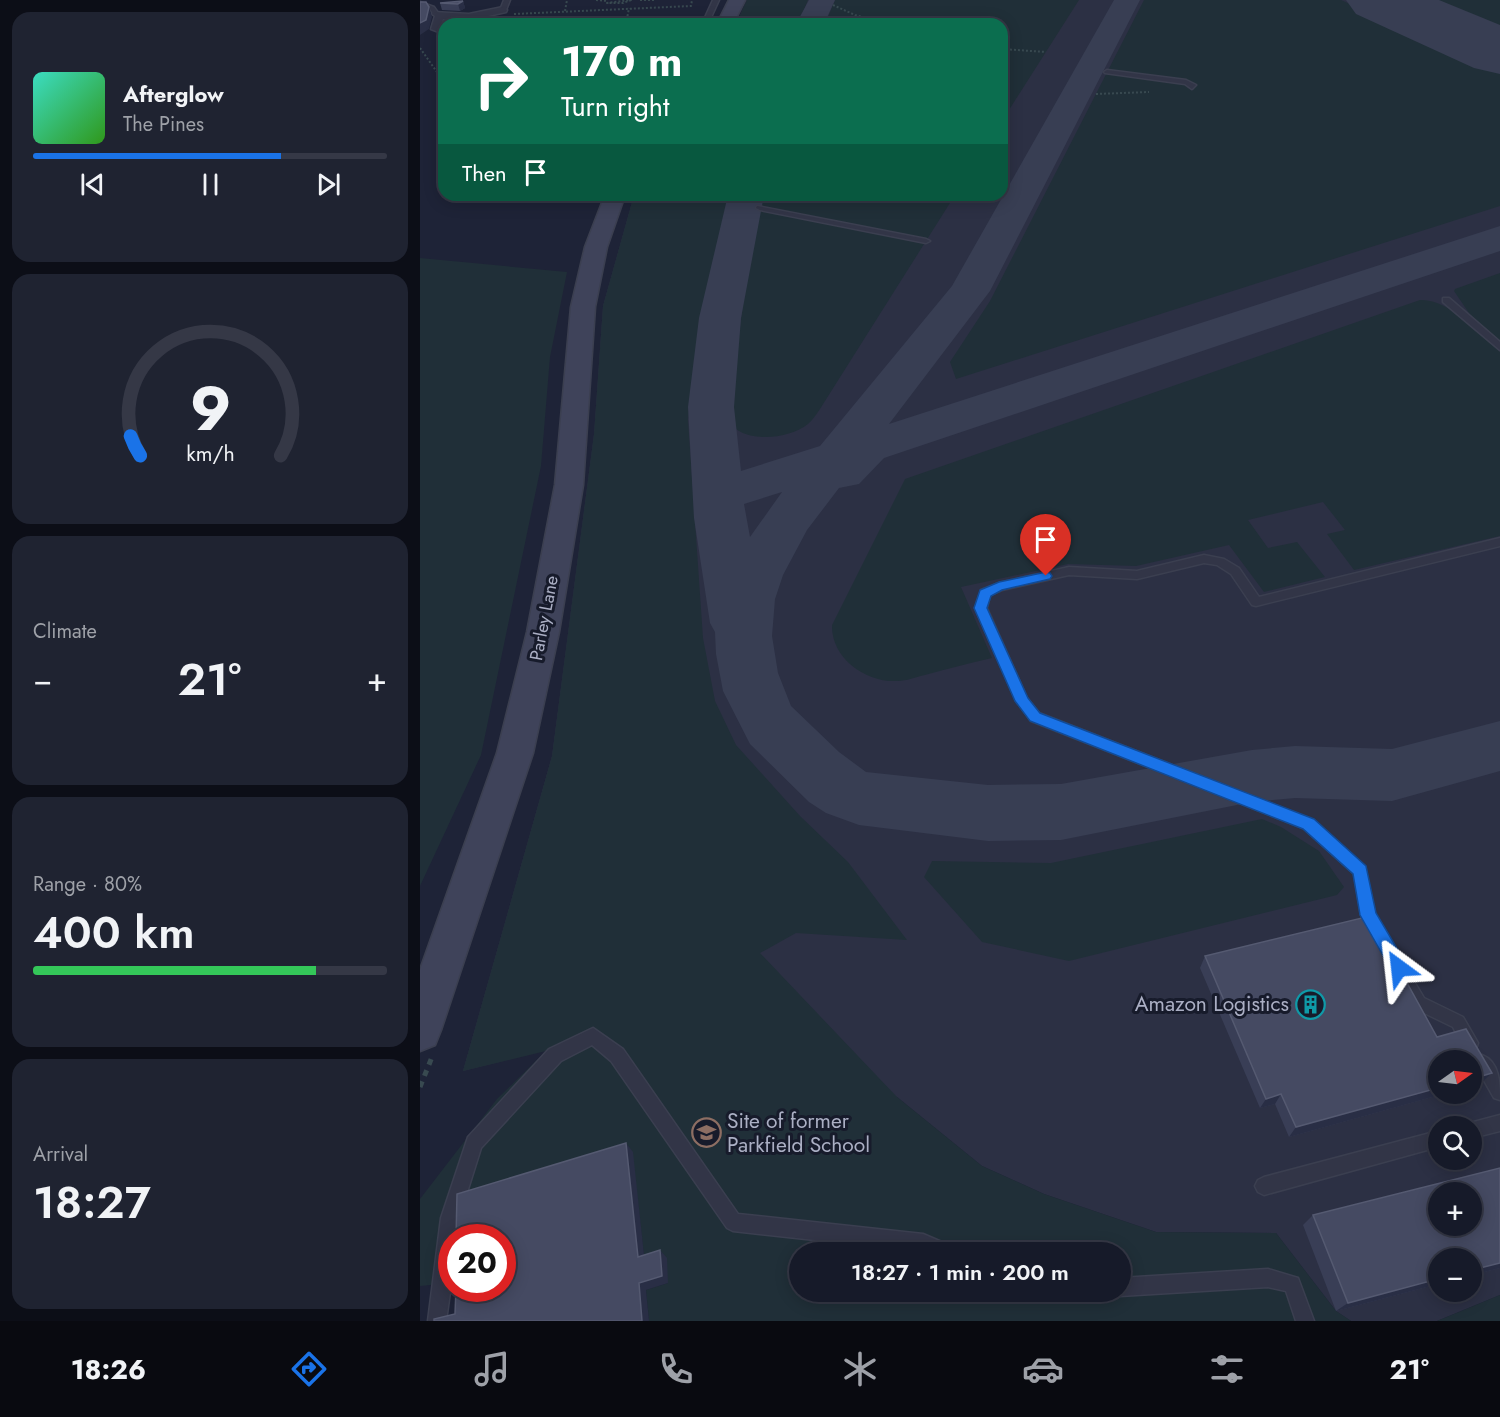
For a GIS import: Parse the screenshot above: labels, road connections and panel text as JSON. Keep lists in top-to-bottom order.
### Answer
{
  "streets": {
    "main road": ["Parley Lane"]
  },
  "places": {
    "building": ["Amazon Logistics"],
    "school or university": ["Site of former Parkfield School"]
  },
  "north": "right",
  "page": {
    "turn": ["170 m", "Turn right"],
    "song": ["Afterglow", "The Pines"],
    "then": "Then",
    "tile": [
      "Climate",
      ["Range · 80%", "400 km"],
      ["Arrival", "18:27"]
    ],
    "heat": ["−", "21°", "+"],
    "map_buttons": ["+", "−"],
    "limit": "20",
    "trip": "18:27 · 1 min · 200 m",
    "tabs": ["18:26", "21°"],
    "gauge": ["9", "km/h"]
  }
}
